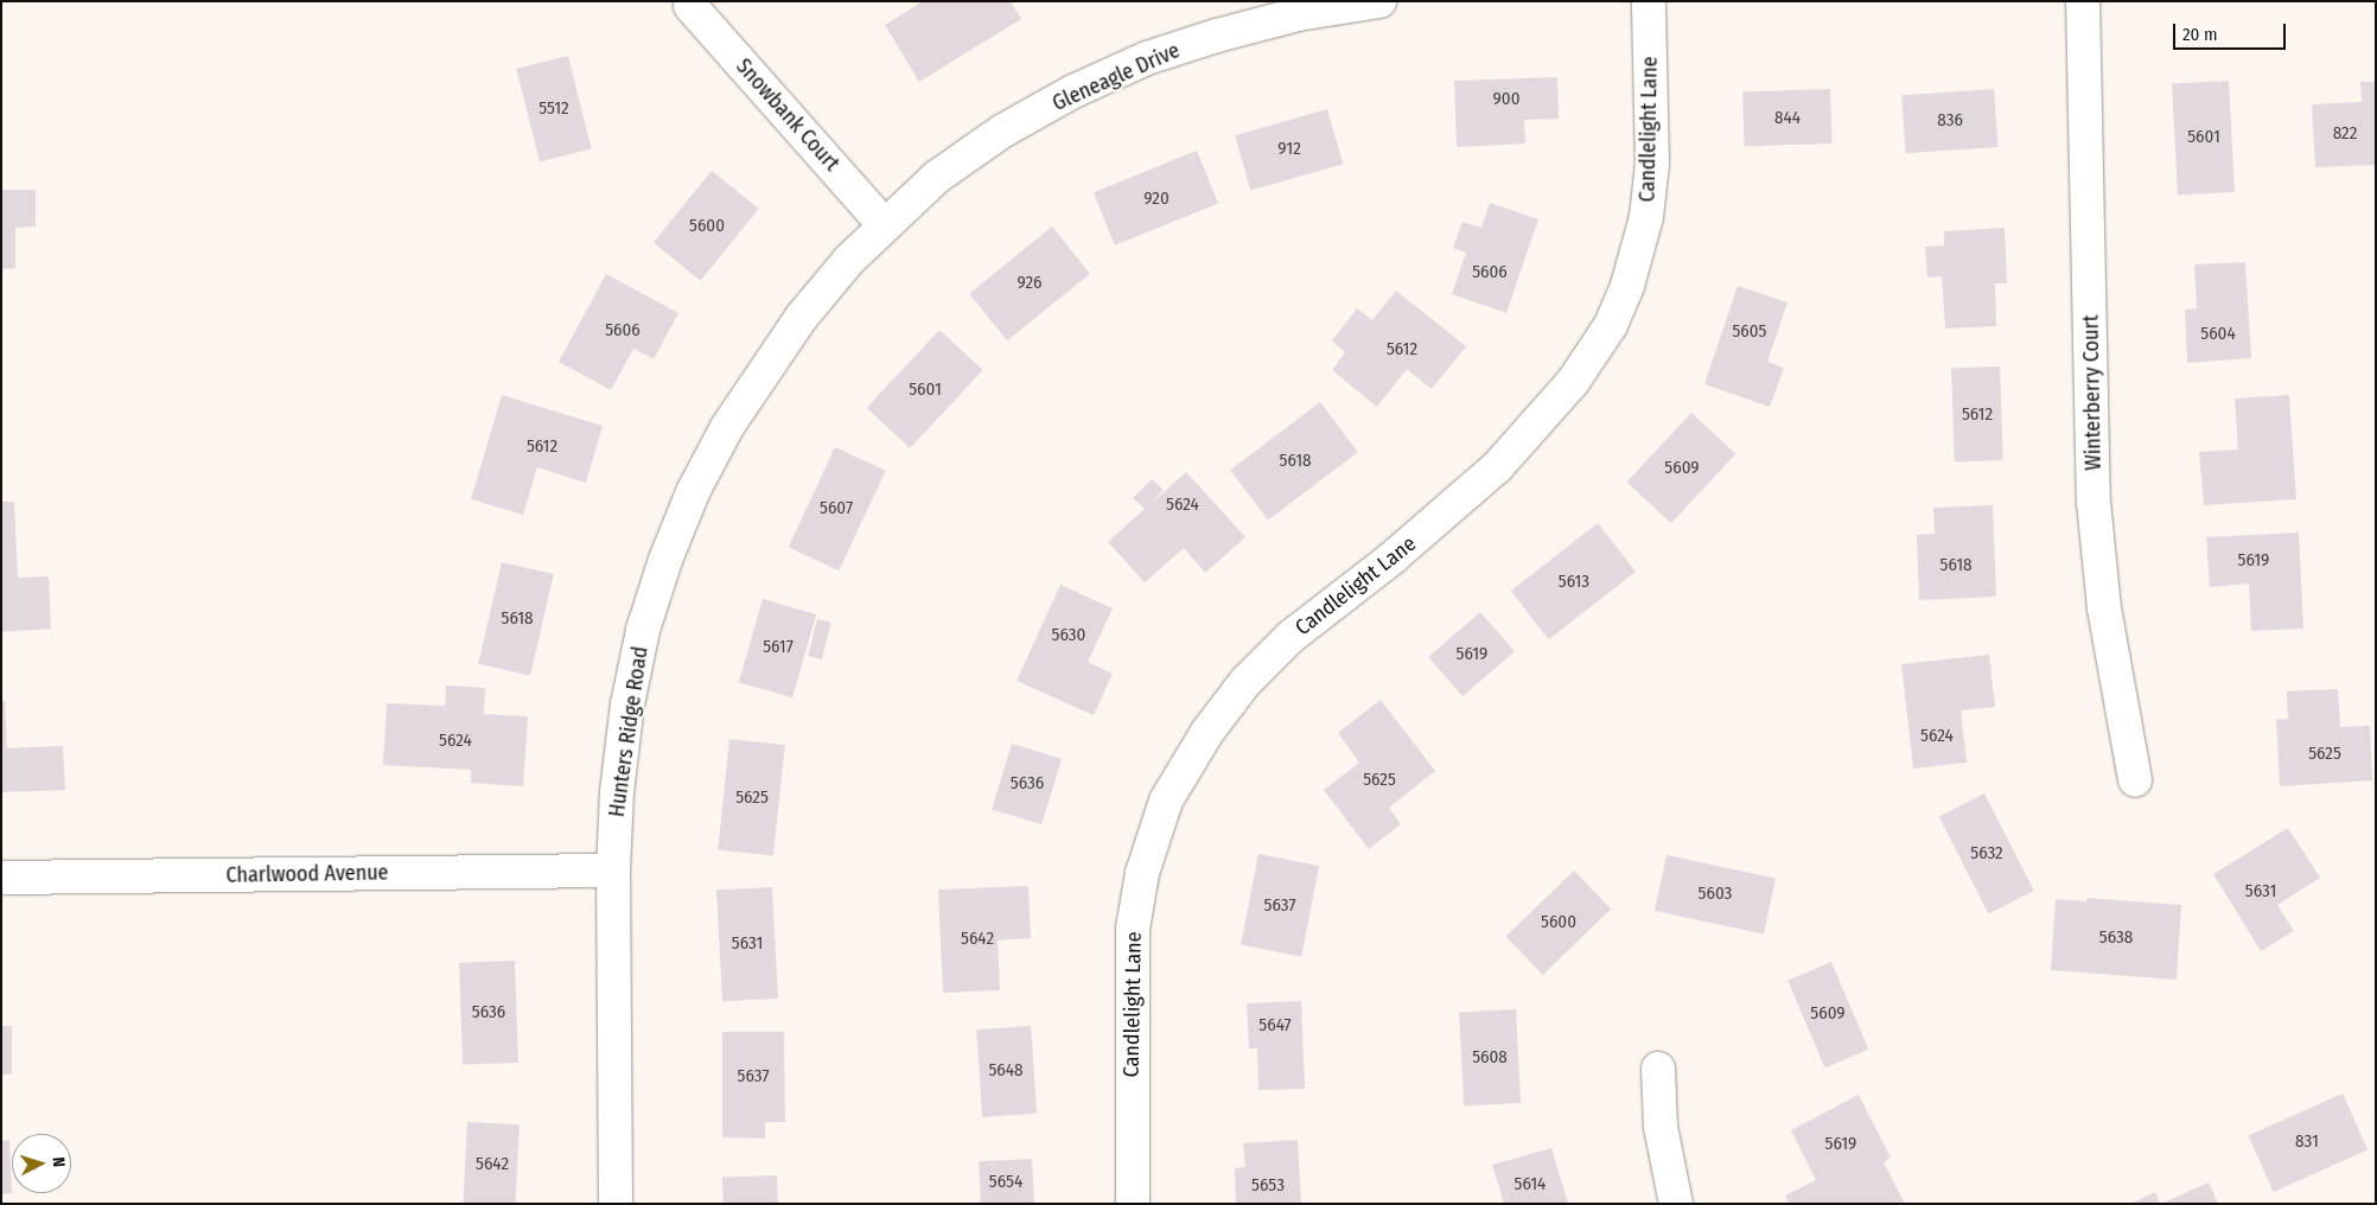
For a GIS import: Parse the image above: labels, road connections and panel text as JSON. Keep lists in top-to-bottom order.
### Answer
{
  "streets": {
    "street": [
      "Gleneagle Drive",
      "Snowbank Court",
      "Candlelight Lane",
      "Winterberry Court",
      "Hunters Ridge Road",
      "Charlwood Avenue"
    ]
  },
  "crossings": [
    ["Gleneagle Drive", "Snowbank Court"],
    ["Gleneagle Drive", "Hunters Ridge Road"],
    ["Snowbank Court", "Hunters Ridge Road"],
    ["Hunters Ridge Road", "Charlwood Avenue"]
  ],
  "house_numbers": [
    "900",
    "5512",
    "844",
    "836",
    "822",
    "5601",
    "912",
    "920",
    "5600",
    "5606",
    "926",
    "5606",
    "5605",
    "5604",
    "5612",
    "5601",
    "5612",
    "5612",
    "5618",
    "5609",
    "5624",
    "5607",
    "5619",
    "5618",
    "5613",
    "5618",
    "5630",
    "5617",
    "5619",
    "5624",
    "5624",
    "5625",
    "5625",
    "5636",
    "5625",
    "5632",
    "5631",
    "5603",
    "5637",
    "5600",
    "5638",
    "5642",
    "5631",
    "5636",
    "5609",
    "5647",
    "5608",
    "5648",
    "5637",
    "831",
    "5619",
    "5642",
    "5654",
    "5614",
    "5653"
  ],
  "scale_bar": "20 m",
  "north": "right"
}
